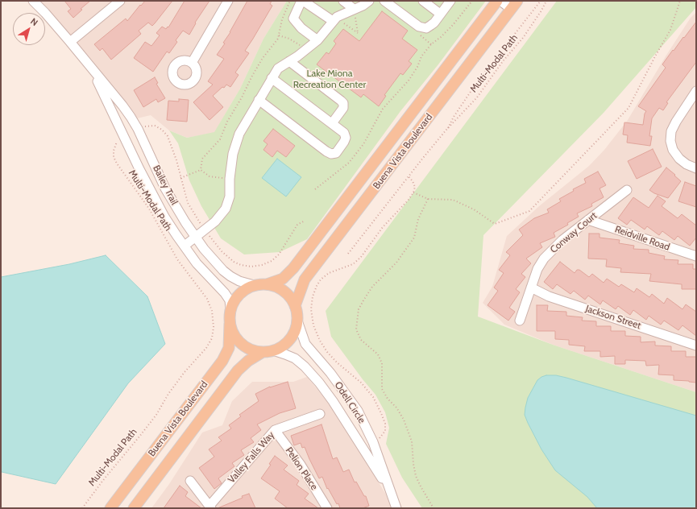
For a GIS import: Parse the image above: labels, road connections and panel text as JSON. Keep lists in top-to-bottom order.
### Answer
{
  "streets": {
    "main road": ["Buena Vista Boulevard"],
    "street": [
      "Bailey Trail",
      "Conway Court",
      "Reidville Road",
      "Jackson Street",
      "Odell Circle",
      "Valley Falls Way",
      "Pelion Place"
    ],
    "path": ["Multi-Modal Path"]
  },
  "crossings": [
    ["Multi-Modal Path", "Bailey Trail"],
    ["Buena Vista Boulevard", "Bailey Trail"],
    ["Buena Vista Boulevard", "Odell Circle"],
    ["Bailey Trail", "Odell Circle"],
    ["Conway Court", "Reidville Road"],
    ["Conway Court", "Jackson Street"],
    ["Valley Falls Way", "Pelion Place"]
  ],
  "parks": ["Lake Miona Recreation Center"],
  "north": "top right"
}
